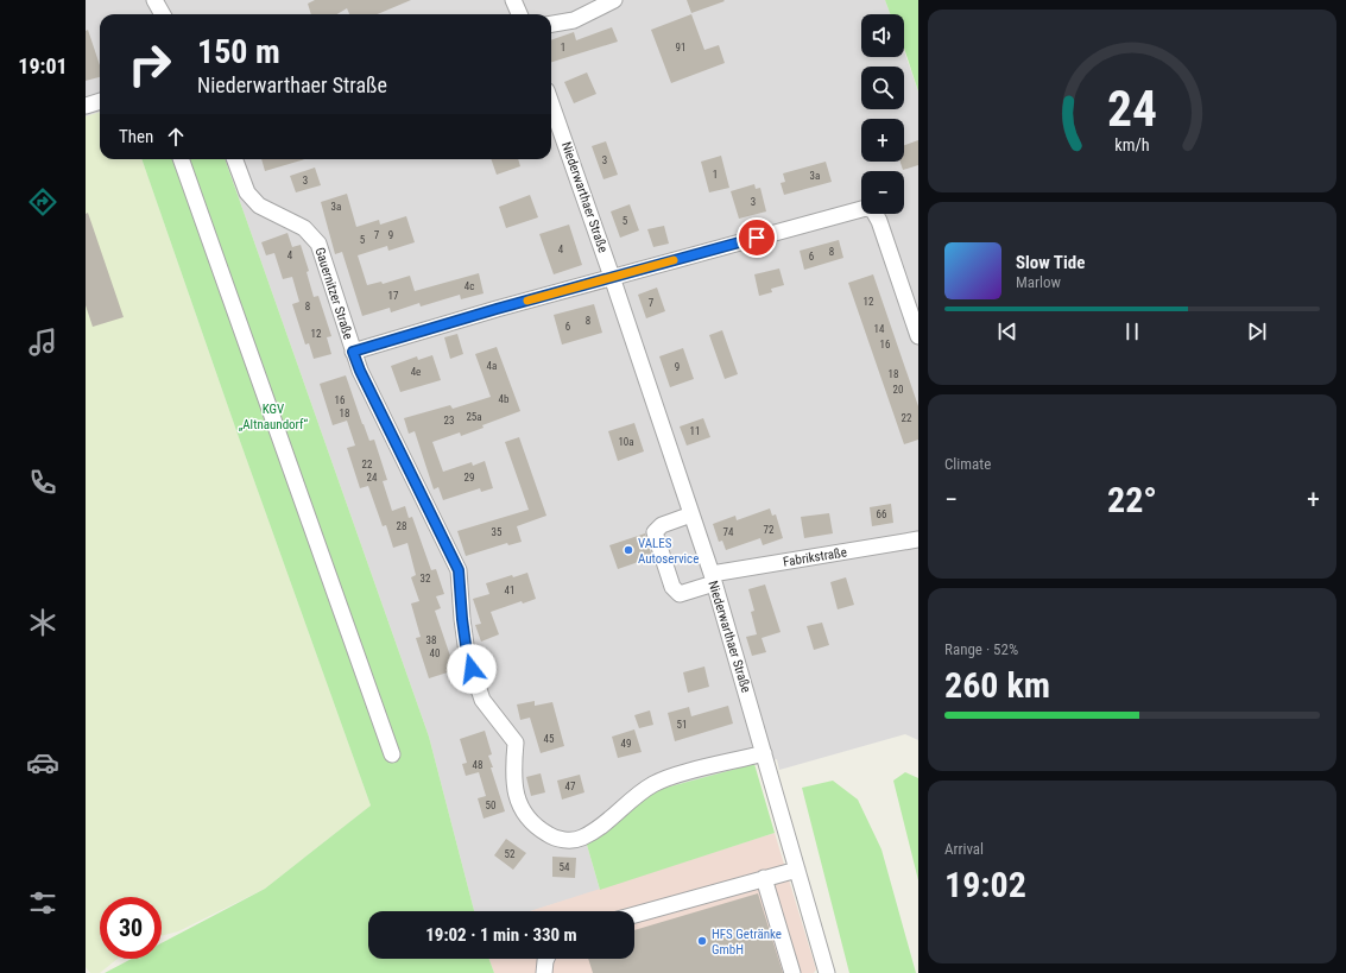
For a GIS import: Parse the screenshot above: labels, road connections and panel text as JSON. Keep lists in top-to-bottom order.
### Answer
{
  "streets": {
    "street": ["Niederwarthaer Straße", "Gauernitzer Straße", "Fabrikstraße"]
  },
  "crossings": [
    ["Niederwarthaer Straße", "Gauernitzer Straße"],
    ["Niederwarthaer Straße", "Fabrikstraße"]
  ],
  "parks": ["KGV „Altnaundorf“"],
  "places": ["VALES Autoservice", "HFS Getränke GmbH"],
  "house_numbers": [
    "1",
    "91",
    "3",
    "1",
    "3a",
    "3",
    "3",
    "3a",
    "5",
    "7",
    "9",
    "5",
    "4",
    "8",
    "4",
    "6",
    "4c",
    "17",
    "12",
    "7",
    "8",
    "8",
    "6",
    "14",
    "12",
    "16",
    "4a",
    "9",
    "4e",
    "18",
    "20",
    "4b",
    "16",
    "18",
    "25a",
    "22",
    "23",
    "11",
    "10a",
    "22",
    "24",
    "29",
    "66",
    "28",
    "72",
    "35",
    "74",
    "32",
    "41",
    "38",
    "40",
    "51",
    "45",
    "49",
    "48",
    "47",
    "50",
    "52",
    "54"
  ],
  "page": {
    "tabs": "19:01",
    "map_buttons": ["+", "−"],
    "turn": ["150 m", "Niederwarthaer Straße"],
    "then": "Then",
    "song": ["Slow Tide", "Marlow"],
    "tile": [
      "Climate",
      ["Range · 52%", "260 km"],
      ["Arrival", "19:02"]
    ],
    "heat": ["−", "22°", "+"],
    "limit": "30",
    "trip": "19:02 · 1 min · 330 m",
    "gauge": ["24", "km/h"]
  }
}
